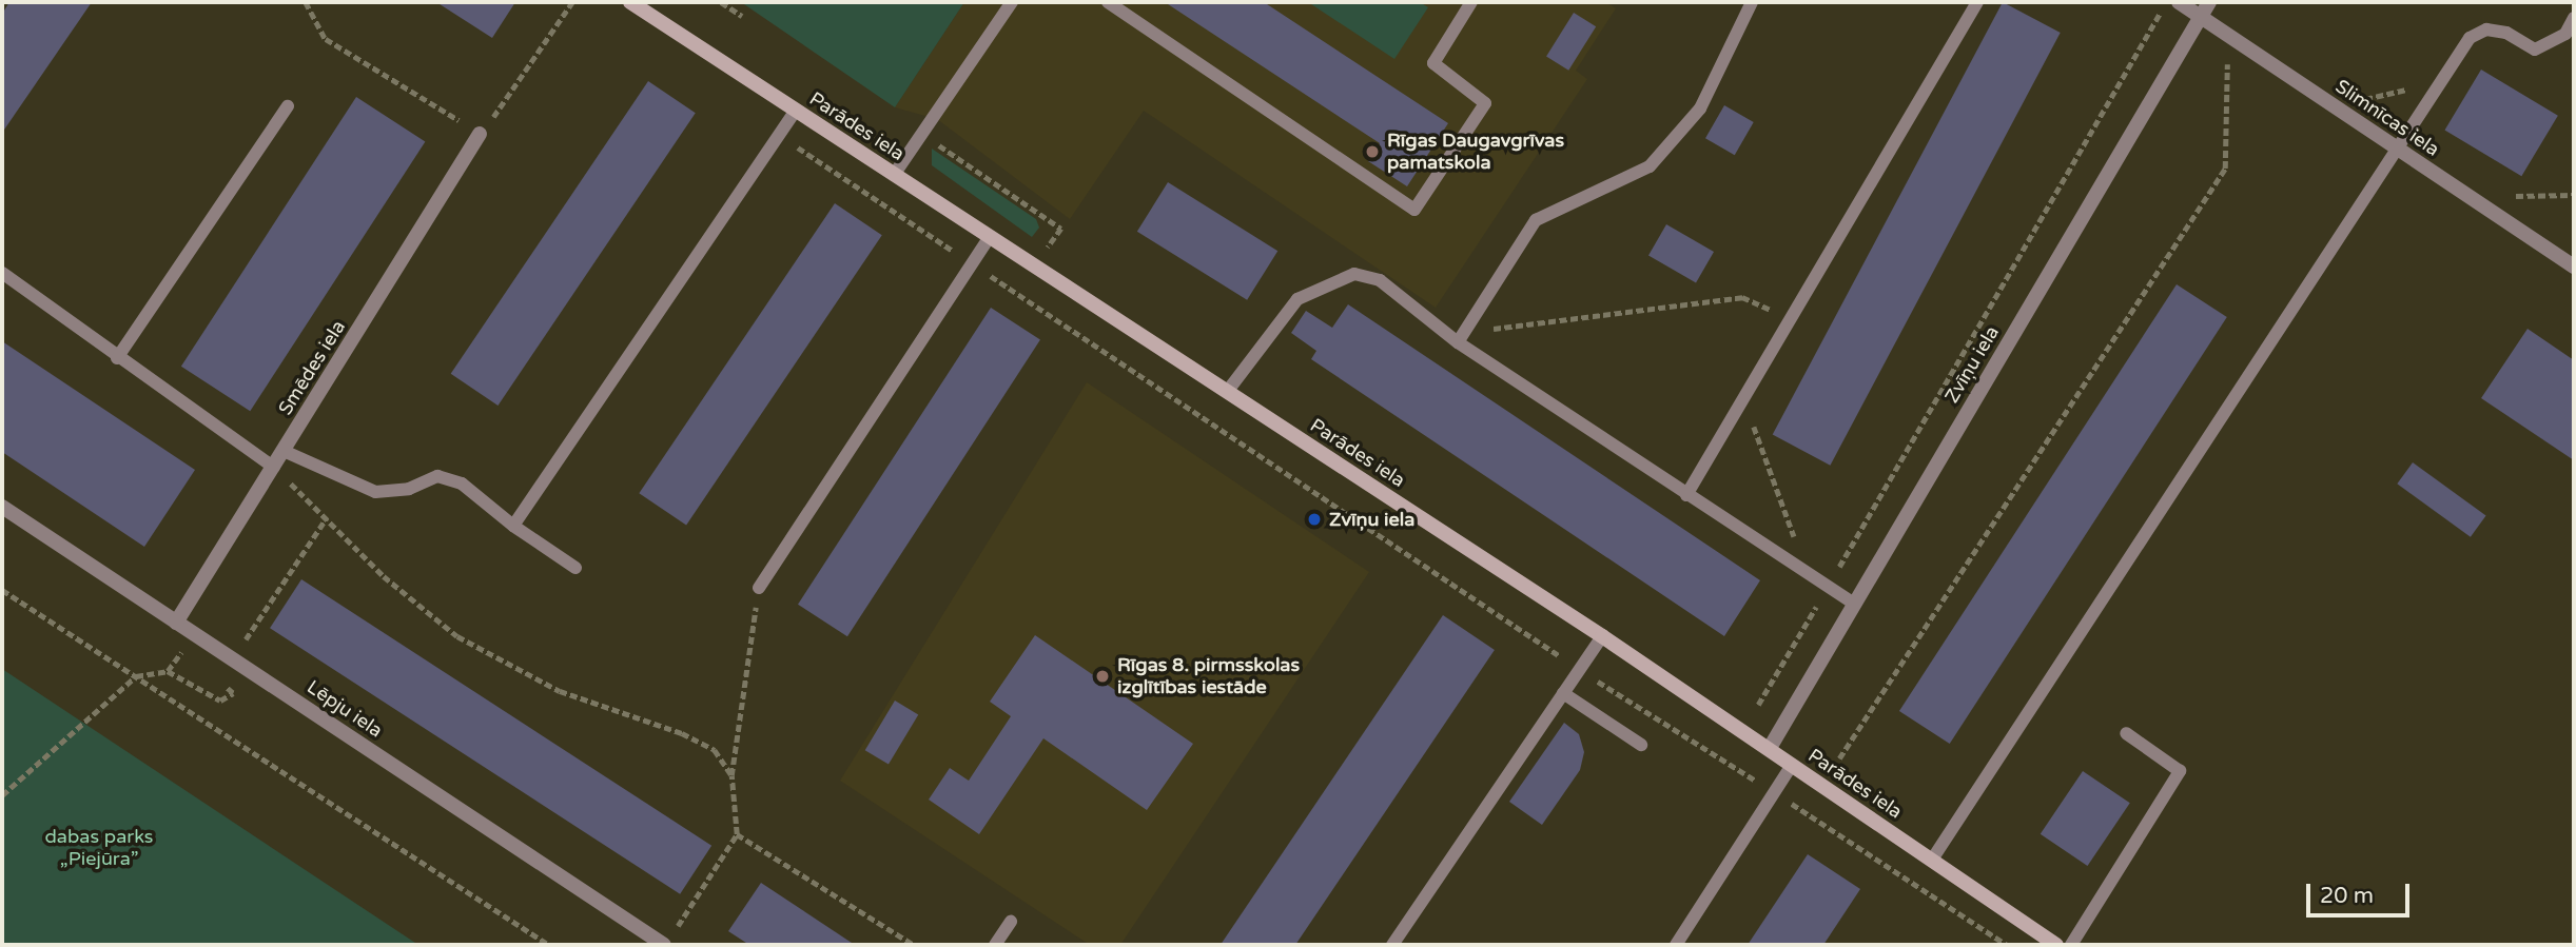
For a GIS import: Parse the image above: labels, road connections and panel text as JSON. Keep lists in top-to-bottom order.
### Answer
{
  "streets": {
    "street": [
      "Slimnīcas iela",
      "Parādes iela",
      "Zvīņu iela",
      "Smēdes iela",
      "Lēpju iela"
    ]
  },
  "crossings": [
    ["Slimnīcas iela", "Zvīņu iela"],
    ["Parādes iela", "Zvīņu iela"],
    ["Smēdes iela", "Lēpju iela"]
  ],
  "parks": ["dabas parks „Piejūra”"],
  "places": ["Rīgas Daugavgrīvas pamatskola", "Zvīņu iela", "Rīgas 8. pirmsskolas izglītības iestāde"],
  "scale_bar": "20 m"
}
